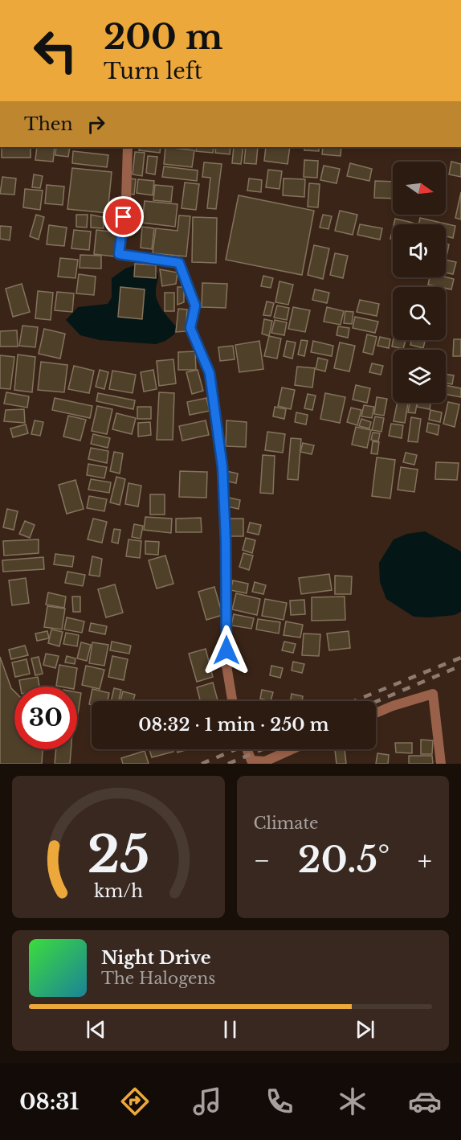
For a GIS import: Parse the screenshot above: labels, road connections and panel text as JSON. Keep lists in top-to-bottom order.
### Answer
{
  "north": "right",
  "page": {
    "turn": ["200 m", "Turn left"],
    "then": "Then",
    "limit": "30",
    "trip": "08:32 · 1 min · 250 m",
    "tile": "Climate",
    "heat": ["−", "20.5°", "+"],
    "song": ["Night Drive", "The Halogens"],
    "tabs": "08:31",
    "gauge": ["25", "km/h"]
  }
}
